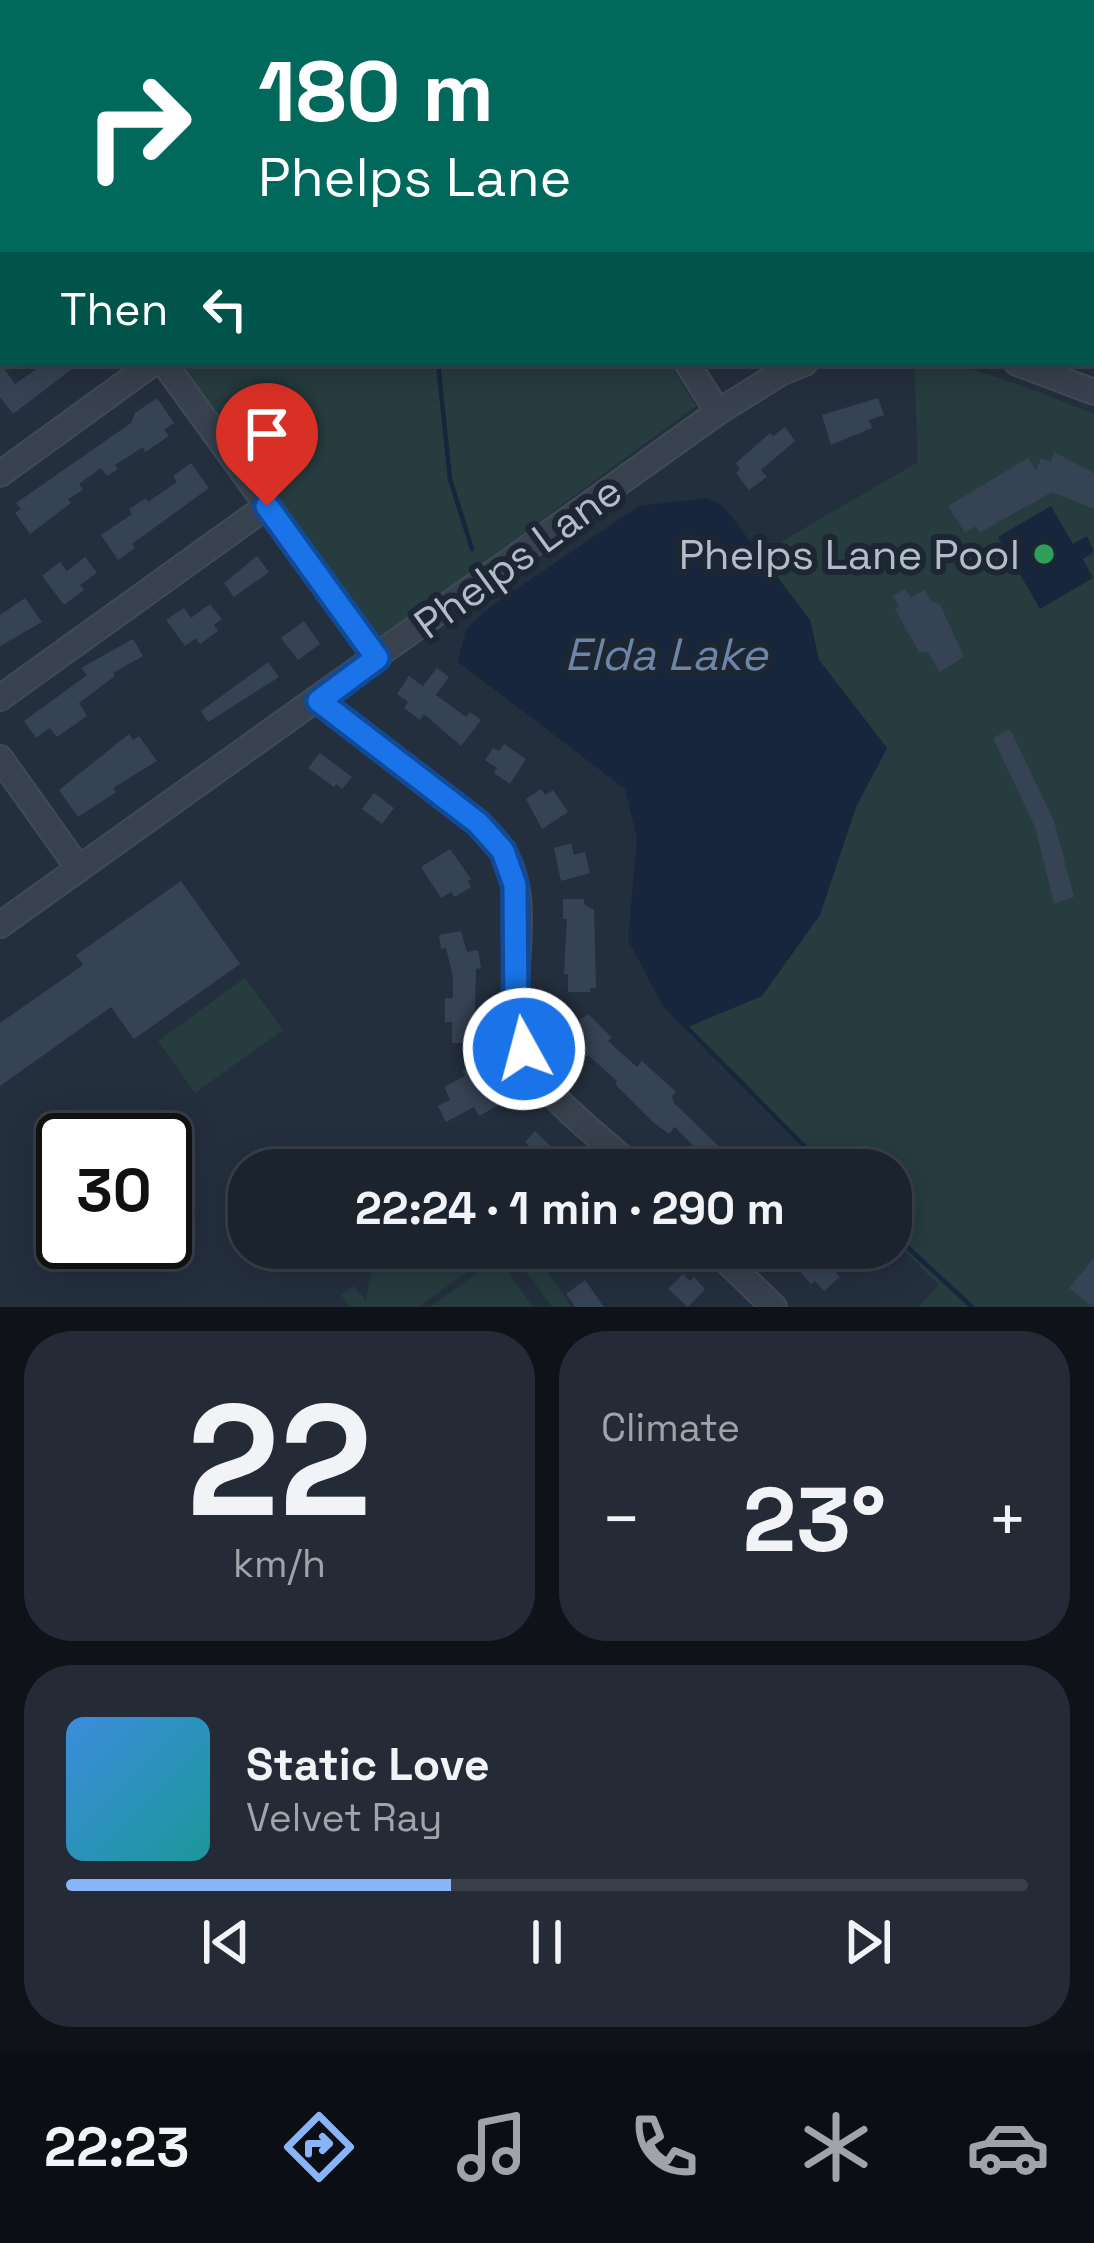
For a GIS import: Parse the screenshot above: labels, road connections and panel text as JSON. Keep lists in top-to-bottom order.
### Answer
{
  "streets": {
    "street": ["Phelps Lane"]
  },
  "water": ["Elda Lake"],
  "places": ["Phelps Lane Pool"],
  "page": {
    "turn": ["180 m", "Phelps Lane"],
    "then": "Then",
    "limit": "30",
    "trip": "22:24 · 1 min · 290 m",
    "tile": [
      ["22", "km/h"],
      "Climate"
    ],
    "heat": ["−", "23°", "+"],
    "song": ["Static Love", "Velvet Ray"],
    "tabs": "22:23"
  }
}
